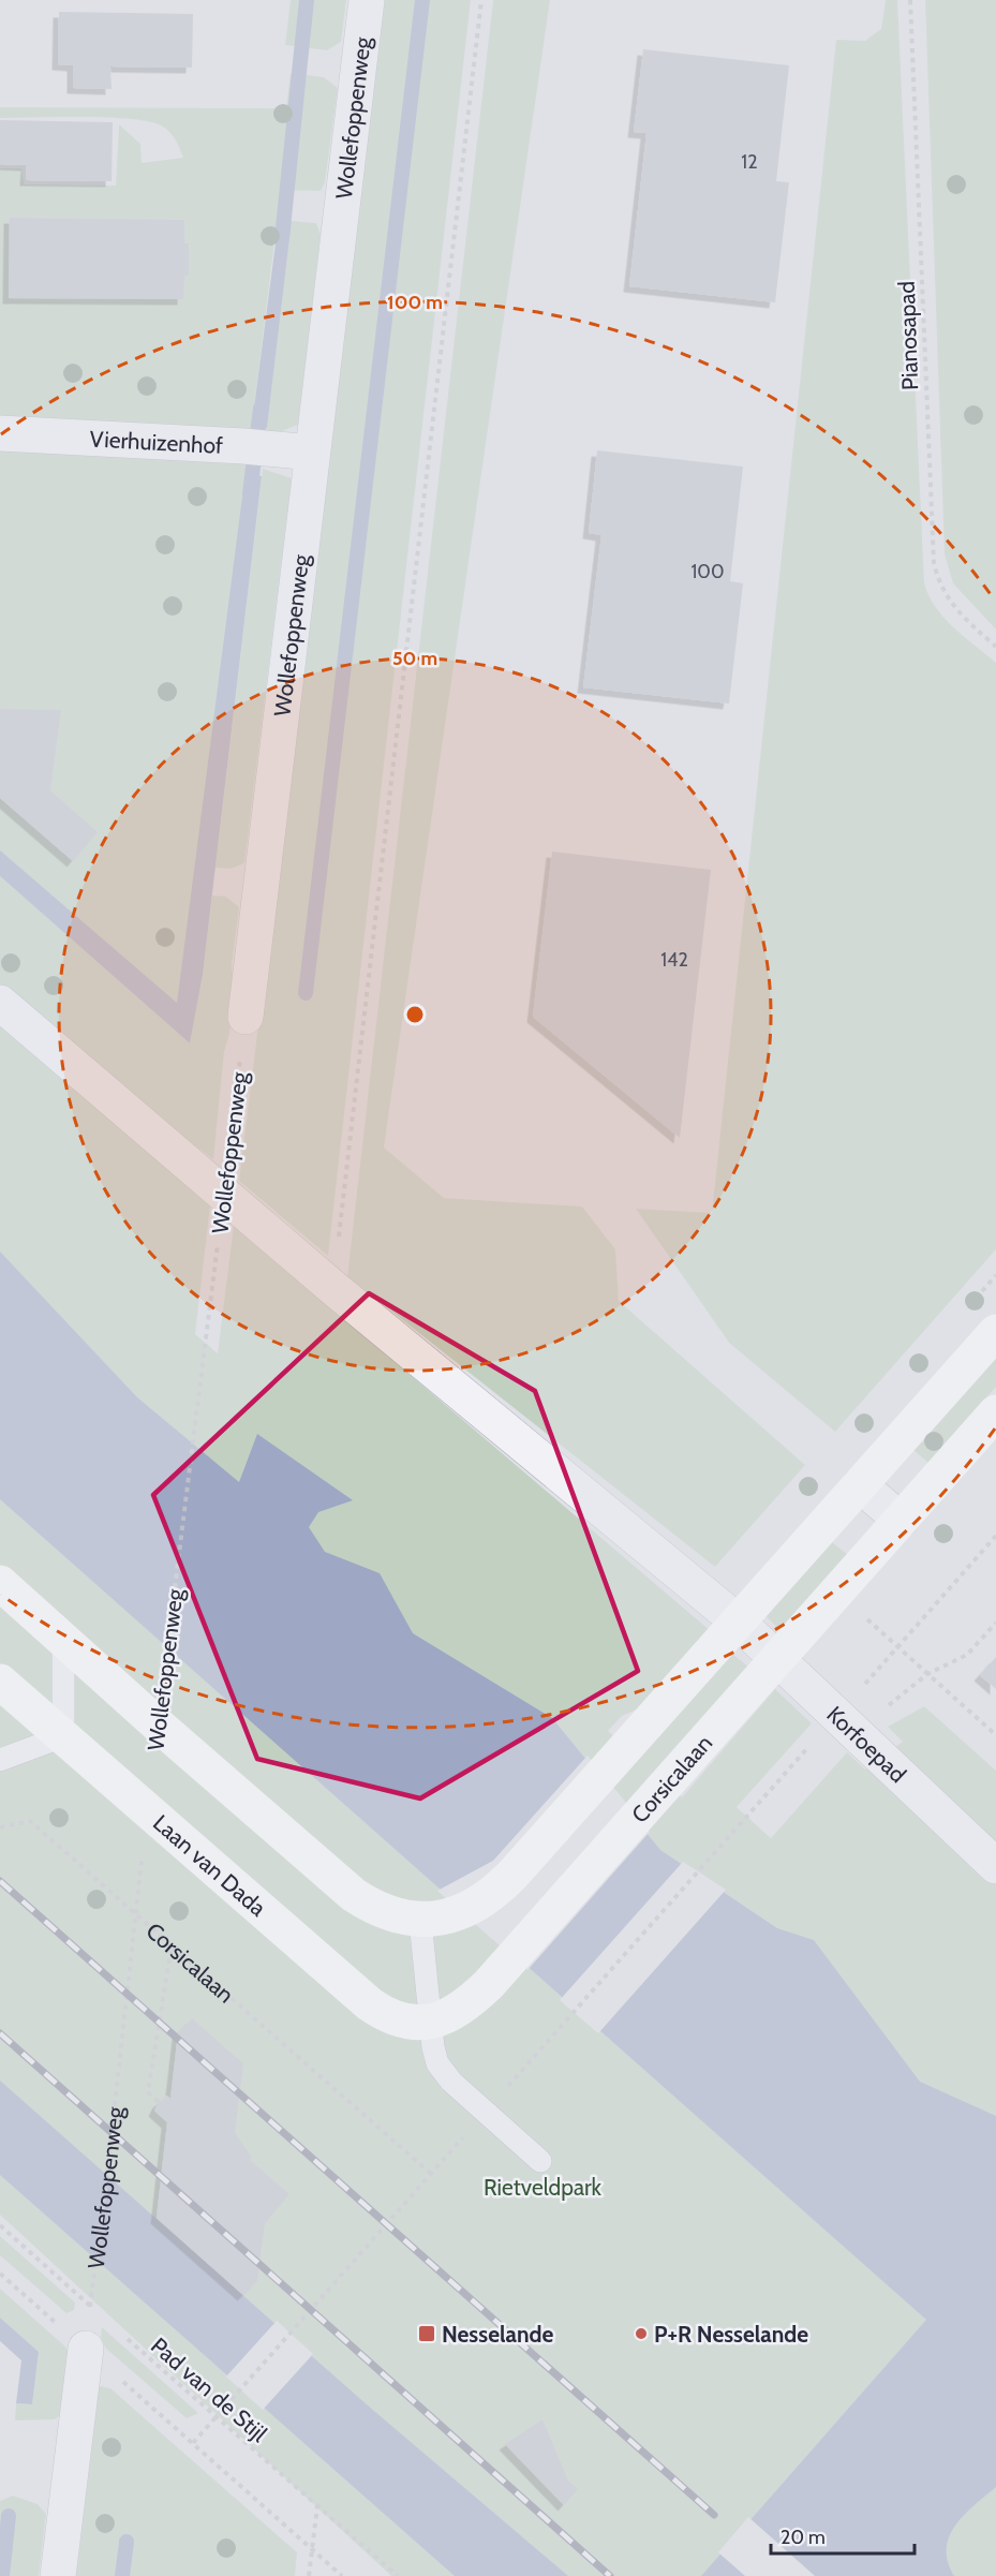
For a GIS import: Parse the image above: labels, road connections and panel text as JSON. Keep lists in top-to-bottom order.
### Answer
{
  "streets": {
    "street": [
      "Wollefoppenweg",
      "Vierhuizenhof",
      "Korfoepad",
      "Corsicalaan",
      "Laan van Dada"
    ],
    "path": ["Pianosapad", "Pad van de Stijl"]
  },
  "crossings": [
    ["Wollefoppenweg", "Vierhuizenhof"],
    ["Wollefoppenweg", "Korfoepad"],
    ["Wollefoppenweg", "Corsicalaan"],
    ["Wollefoppenweg", "Laan van Dada"],
    ["Korfoepad", "Corsicalaan"],
    ["Corsicalaan", "Laan van Dada"]
  ],
  "parks": ["Rietveldpark"],
  "places": {
    "transit": ["Nesselande"],
    "other": ["P+R Nesselande"]
  },
  "house_numbers": ["12", "100", "142"],
  "scale_bar": "20 m",
  "rings": ["100 m", "50 m"]
}
